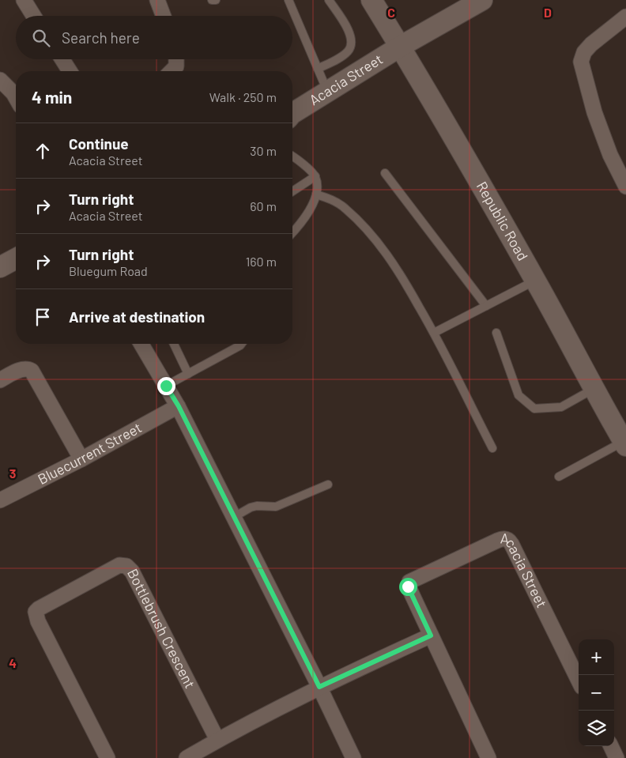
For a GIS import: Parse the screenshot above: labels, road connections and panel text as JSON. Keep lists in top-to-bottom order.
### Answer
{
  "streets": {
    "street": [
      "Acacia Street",
      "Republic Road",
      "Bluecurrent Street",
      "Bottlebrush Crescent"
    ]
  },
  "crossings": [
    ["Acacia Street", "Republic Road"]
  ],
  "page": {
    "search": "Search here",
    "heading": ["4 min", "Walk · 250 m"],
    "list": [
      ["Continue", "Acacia Street", "30 m"],
      ["Turn right", "Acacia Street", "60 m"],
      ["Turn right", "Bluegum Road", "160 m"],
      "Arrive at destination"
    ],
    "map_buttons": ["+", "−"]
  },
  "grid": {
    "columns": ["C", "D"],
    "rows": ["3", "4"]
  }
}
